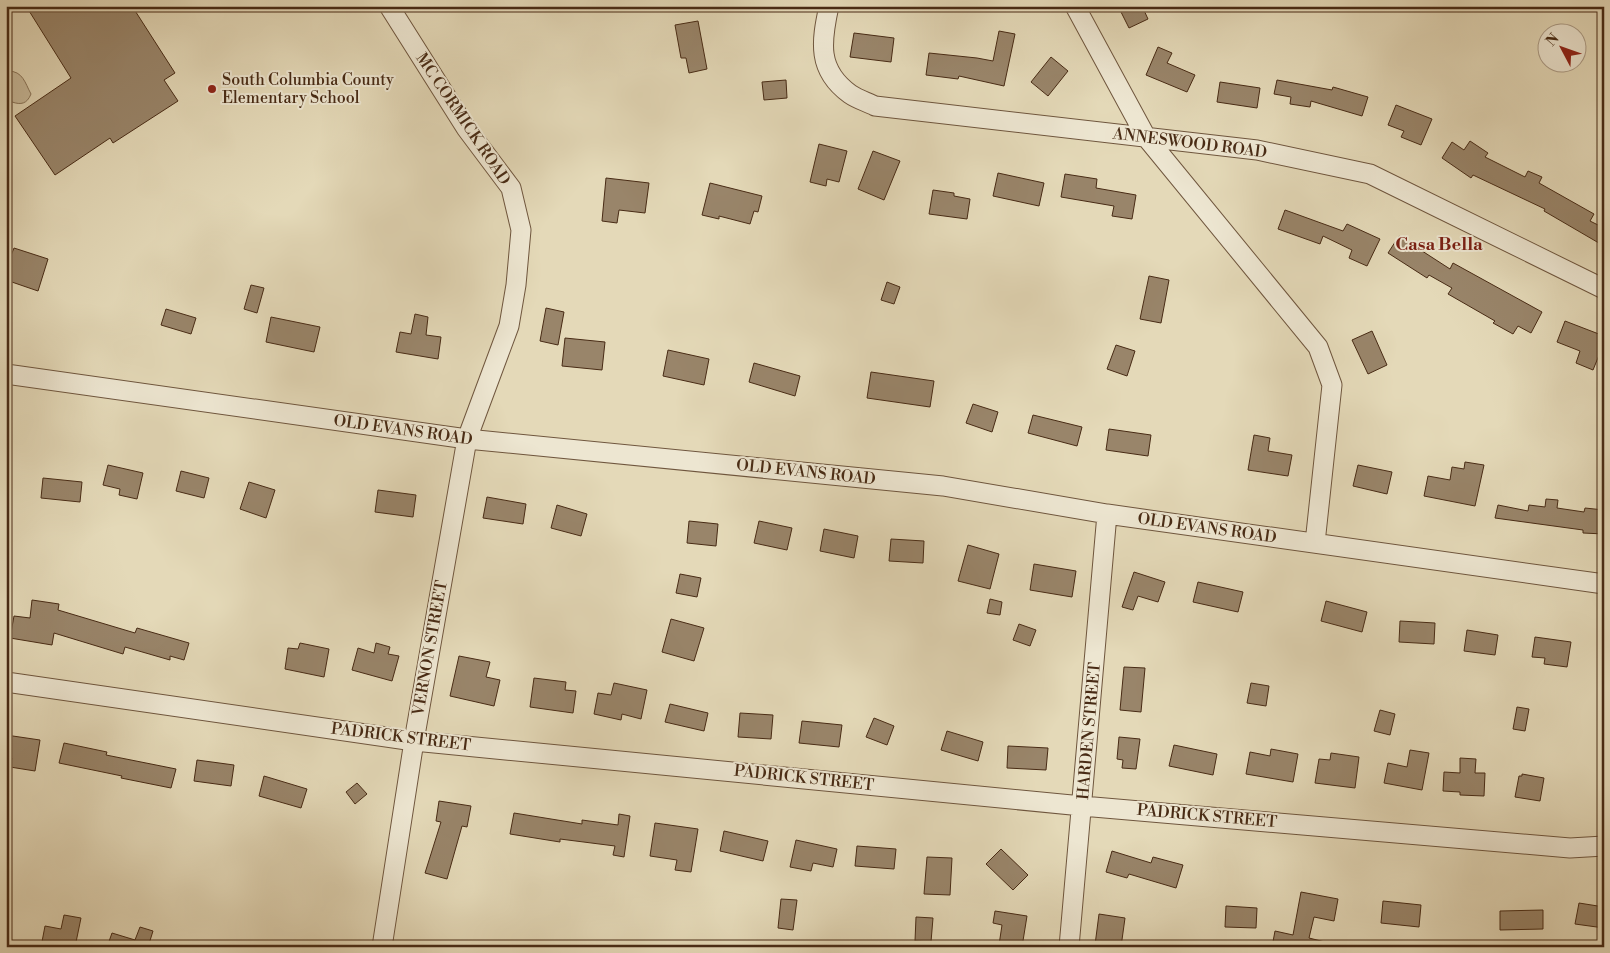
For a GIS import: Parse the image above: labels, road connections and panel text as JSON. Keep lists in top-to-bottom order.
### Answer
{
  "streets": {
    "street": [
      "MC CORMICK ROAD",
      "ANNESWOOD ROAD",
      "OLD EVANS ROAD",
      "VERNON STREET",
      "HARDEN STREET",
      "PADRICK STREET"
    ]
  },
  "crossings": [
    ["MC CORMICK ROAD", "OLD EVANS ROAD"],
    ["MC CORMICK ROAD", "VERNON STREET"],
    ["OLD EVANS ROAD", "VERNON STREET"],
    ["OLD EVANS ROAD", "HARDEN STREET"],
    ["VERNON STREET", "PADRICK STREET"],
    ["HARDEN STREET", "PADRICK STREET"]
  ],
  "districts": ["Casa Bella"],
  "places": ["South Columbia County Elementary School"],
  "north": "top left"
}
